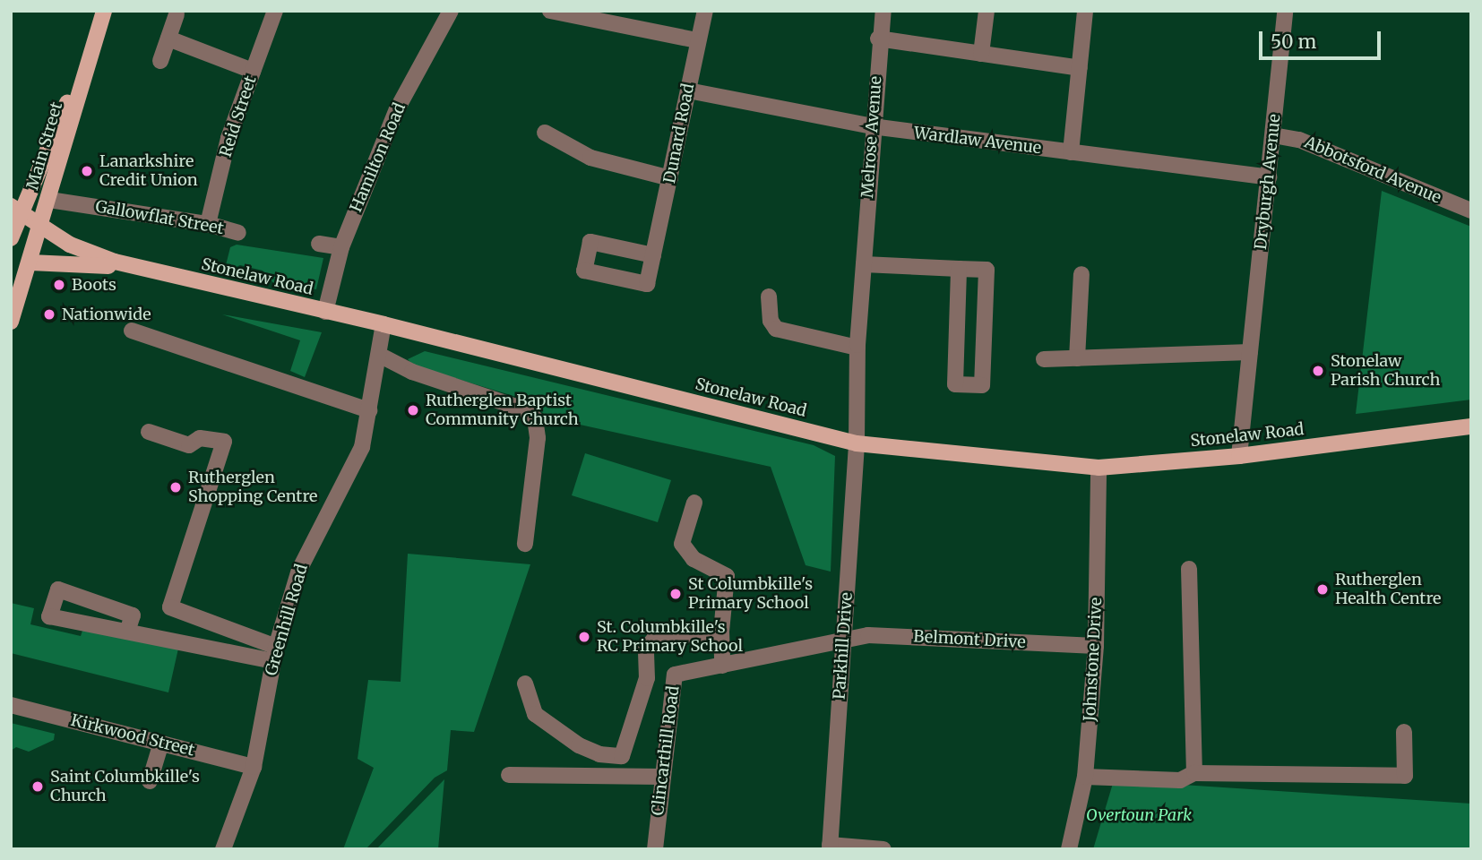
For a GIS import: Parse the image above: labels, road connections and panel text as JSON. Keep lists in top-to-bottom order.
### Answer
{
  "streets": {
    "main road": ["Main Street", "Stonelaw Road"],
    "street": [
      "Reid Street",
      "Dunard Road",
      "Melrose Avenue",
      "Wardlaw Avenue",
      "Hamilton Road",
      "Abbotsford Avenue",
      "Dryburgh Avenue",
      "Gallowflat Street",
      "Greenhill Road",
      "Belmont Drive",
      "Parkhill Drive",
      "Johnstone Drive",
      "Kirkwood Street",
      "Clincarthill Road"
    ]
  },
  "crossings": [
    ["Reid Street", "Gallowflat Street"],
    ["Dunard Road", "Wardlaw Avenue"],
    ["Melrose Avenue", "Wardlaw Avenue"],
    ["Melrose Avenue", "Stonelaw Road"],
    ["Melrose Avenue", "Parkhill Drive"],
    ["Wardlaw Avenue", "Dryburgh Avenue"],
    ["Main Street", "Gallowflat Street"],
    ["Main Street", "Stonelaw Road"],
    ["Hamilton Road", "Stonelaw Road"],
    ["Abbotsford Avenue", "Dryburgh Avenue"],
    ["Dryburgh Avenue", "Stonelaw Road"],
    ["Stonelaw Road", "Greenhill Road"],
    ["Stonelaw Road", "Parkhill Drive"],
    ["Stonelaw Road", "Johnstone Drive"],
    ["Greenhill Road", "Kirkwood Street"],
    ["Belmont Drive", "Parkhill Drive"],
    ["Belmont Drive", "Johnstone Drive"],
    ["Belmont Drive", "Clincarthill Road"],
    ["Parkhill Drive", "Clincarthill Road"]
  ],
  "parks": ["Overtoun Park"],
  "places": [
    "Lanarkshire Credit Union",
    "Boots",
    "Nationwide",
    "Stonelaw Parish Church",
    "Rutherglen Baptist Community Church",
    "Rutherglen Shopping Centre",
    "Rutherglen Health Centre",
    "St Columbkille's Primary School",
    "St. Columbkille's RC Primary School",
    "Saint Columbkille's Church"
  ],
  "scale_bar": "50 m"
}
